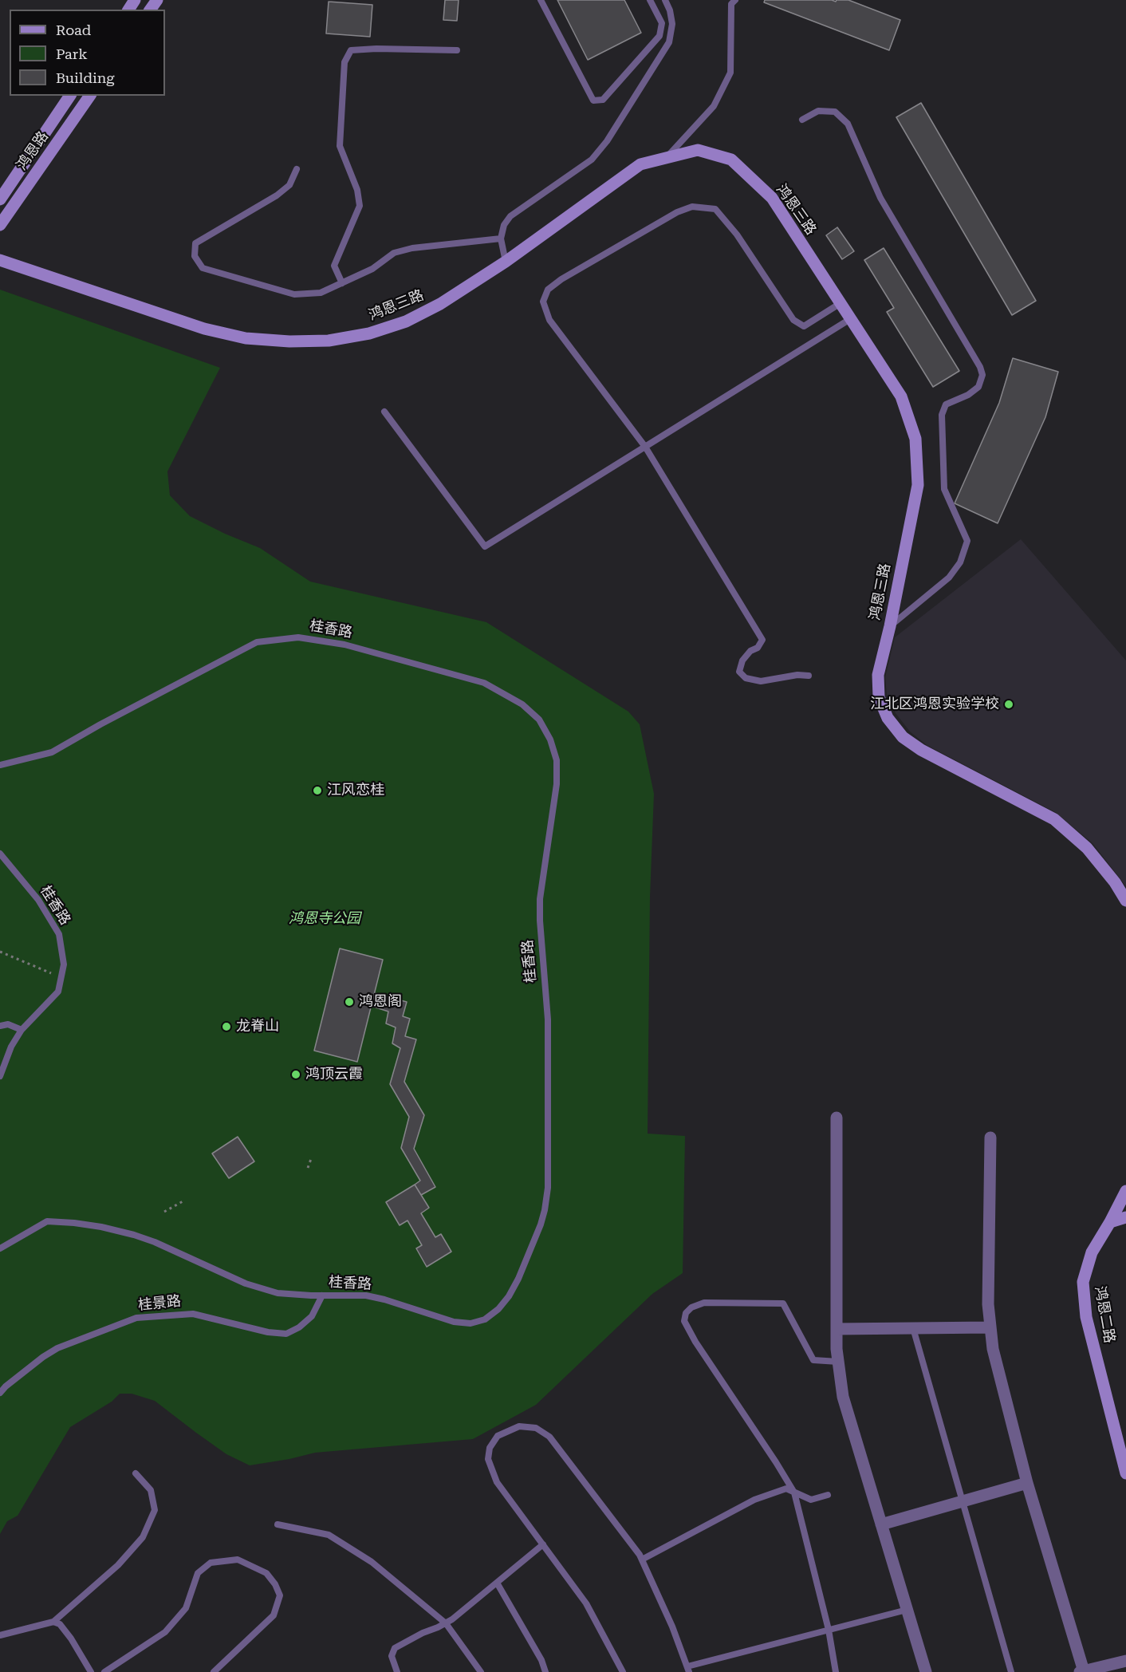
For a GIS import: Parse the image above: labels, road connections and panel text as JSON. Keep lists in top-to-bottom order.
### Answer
{
  "streets": {
    "street": ["鸿恩路", "鸿恩三路", "鸿恩二路"],
    "lane": ["桂香路", "桂景路"]
  },
  "crossings": [
    ["桂香路", "桂景路"]
  ],
  "parks": ["鸿恩寺公园"],
  "places": [
    "江北区鸿恩实验学校",
    "江风恋桂",
    "鸿恩阁",
    "龙脊山",
    "鸿顶云霞"
  ],
  "legend": ["Road", "Park", "Building"]
}
